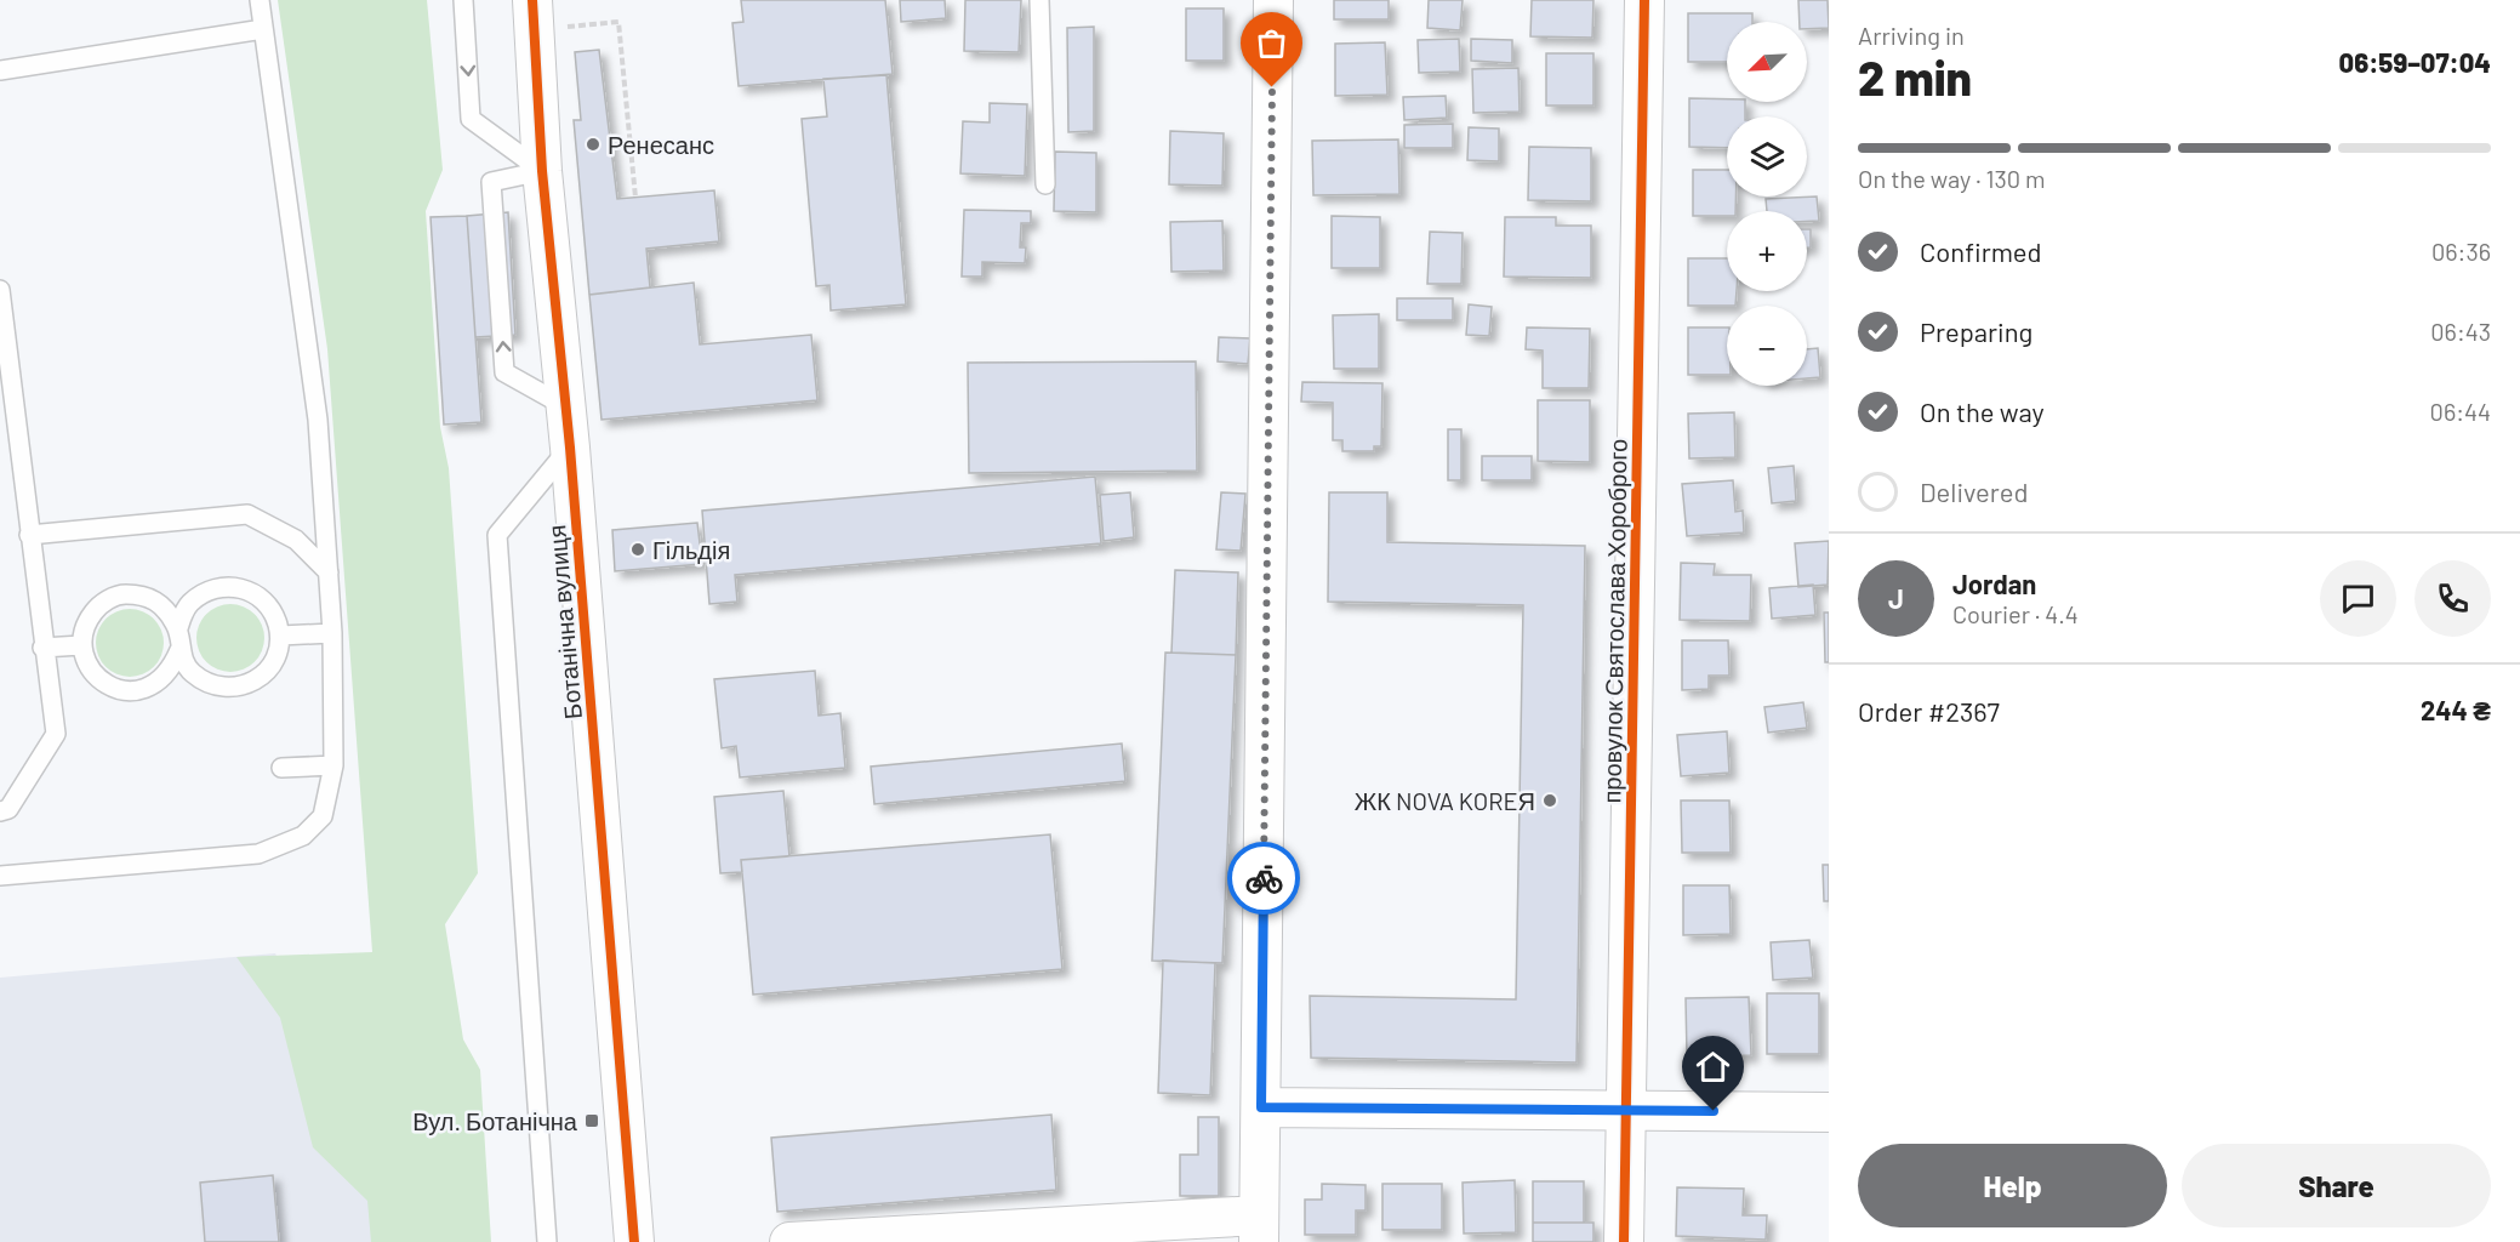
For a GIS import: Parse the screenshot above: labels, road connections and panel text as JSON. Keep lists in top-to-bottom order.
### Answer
{
  "streets": {
    "street": ["провулок Святослава Хороброго", "Ботанічна вулиця"]
  },
  "places": {
    "other": ["Ренесанс", "Гільдія", "ЖК NOVA KOREЯ"],
    "transit": ["Вул. Ботанічна"]
  },
  "north": "bottom left",
  "page": {
    "heading": ["2 min", "Arriving in", "06:59–07:04"],
    "panel": [
      "Jordan",
      "Courier · 4.4",
      "Order #2367",
      "244 ₴"
    ],
    "map_buttons": ["+", "−"],
    "bar": "On the way · 130 m",
    "list": [
      ["Confirmed", "06:36"],
      ["Preparing", "06:43"],
      ["On the way", "06:44"],
      "Delivered"
    ],
    "round": "J",
    "buttons": ["Help", "Share"]
  }
}
